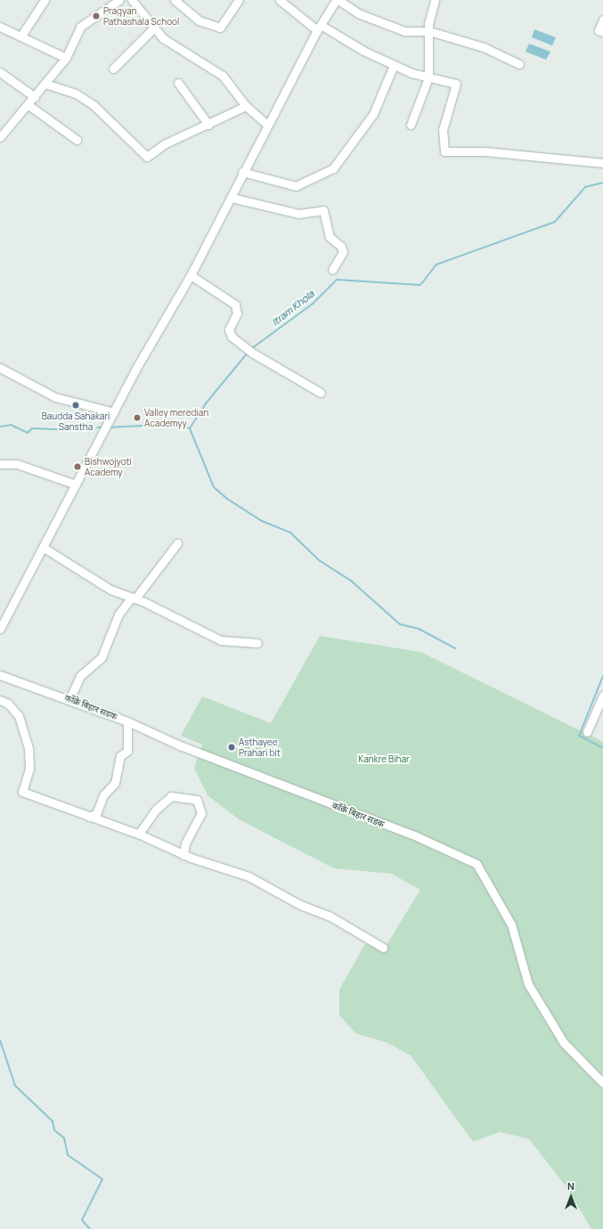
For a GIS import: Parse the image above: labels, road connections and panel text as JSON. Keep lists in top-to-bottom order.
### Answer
{
  "streets": {
    "street": ["काँक्रे बिहार सडक"]
  },
  "water": ["Itram Khola"],
  "parks": ["Kankre Bihar"],
  "places": [
    "Pragyan Pathashala School",
    "Baudda Sahakari Sanstha",
    "Valley meredian Academyy",
    "Bishwojyoti Academy",
    "Asthayee Prahari bit"
  ],
  "north": "top"
}
